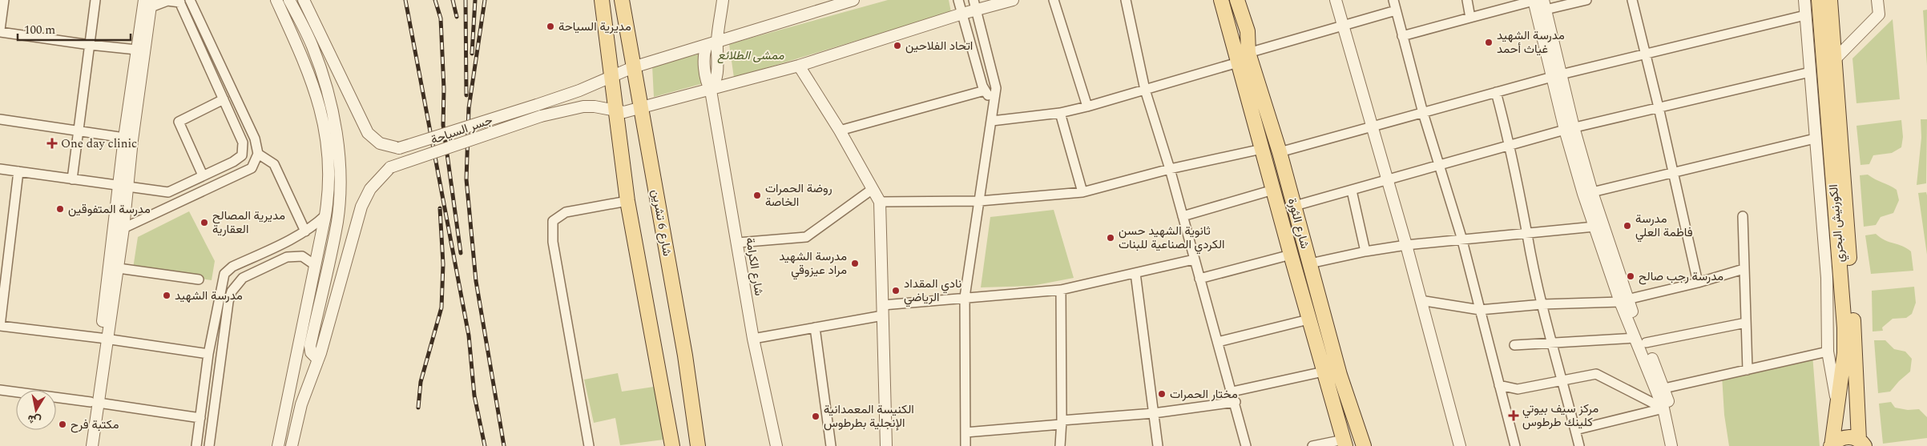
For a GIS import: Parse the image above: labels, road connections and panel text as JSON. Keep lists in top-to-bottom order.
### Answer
{
  "streets": {
    "main road": ["شارع 6 تشرين", "شارع الثورة", "الكورنيش البحري"],
    "street": ["جسر السياحة", "شارع الكرامة"]
  },
  "crossings": [
    ["جسر السياحة", "شارع 6 تشرين"],
    ["جسر السياحة", "شارع الكرامة"]
  ],
  "parks": ["ممشى الطلائع"],
  "places": {
    "other": [
      "مديرية السياحة",
      "مدرسة الشهيد غياث أحمد",
      "اتحاد الفلاحين",
      "روضة الحمرات الخاصة",
      "مدرسة المتفوقين",
      "مديرية المصالح العقارية",
      "مدرسة فاطمة العلي",
      "ثانوية الشهيد حسن الكردي الصناعية للبنات",
      "مدرسة الشهيد مراد عيزوقي",
      "مدرسة رجب صالح",
      "نادي المقداد الرياضي",
      "مدرسة الشهيد",
      "مختار الحمرات",
      "الكنيسة المعمدانية الإنجلية بطرطوس",
      "مكتبة فرح"
    ],
    "health": ["One day clinic", "مركز سيف بيوتي كلينك طرطوس"]
  },
  "scale_bar": "100 m",
  "north": "bottom"
}
